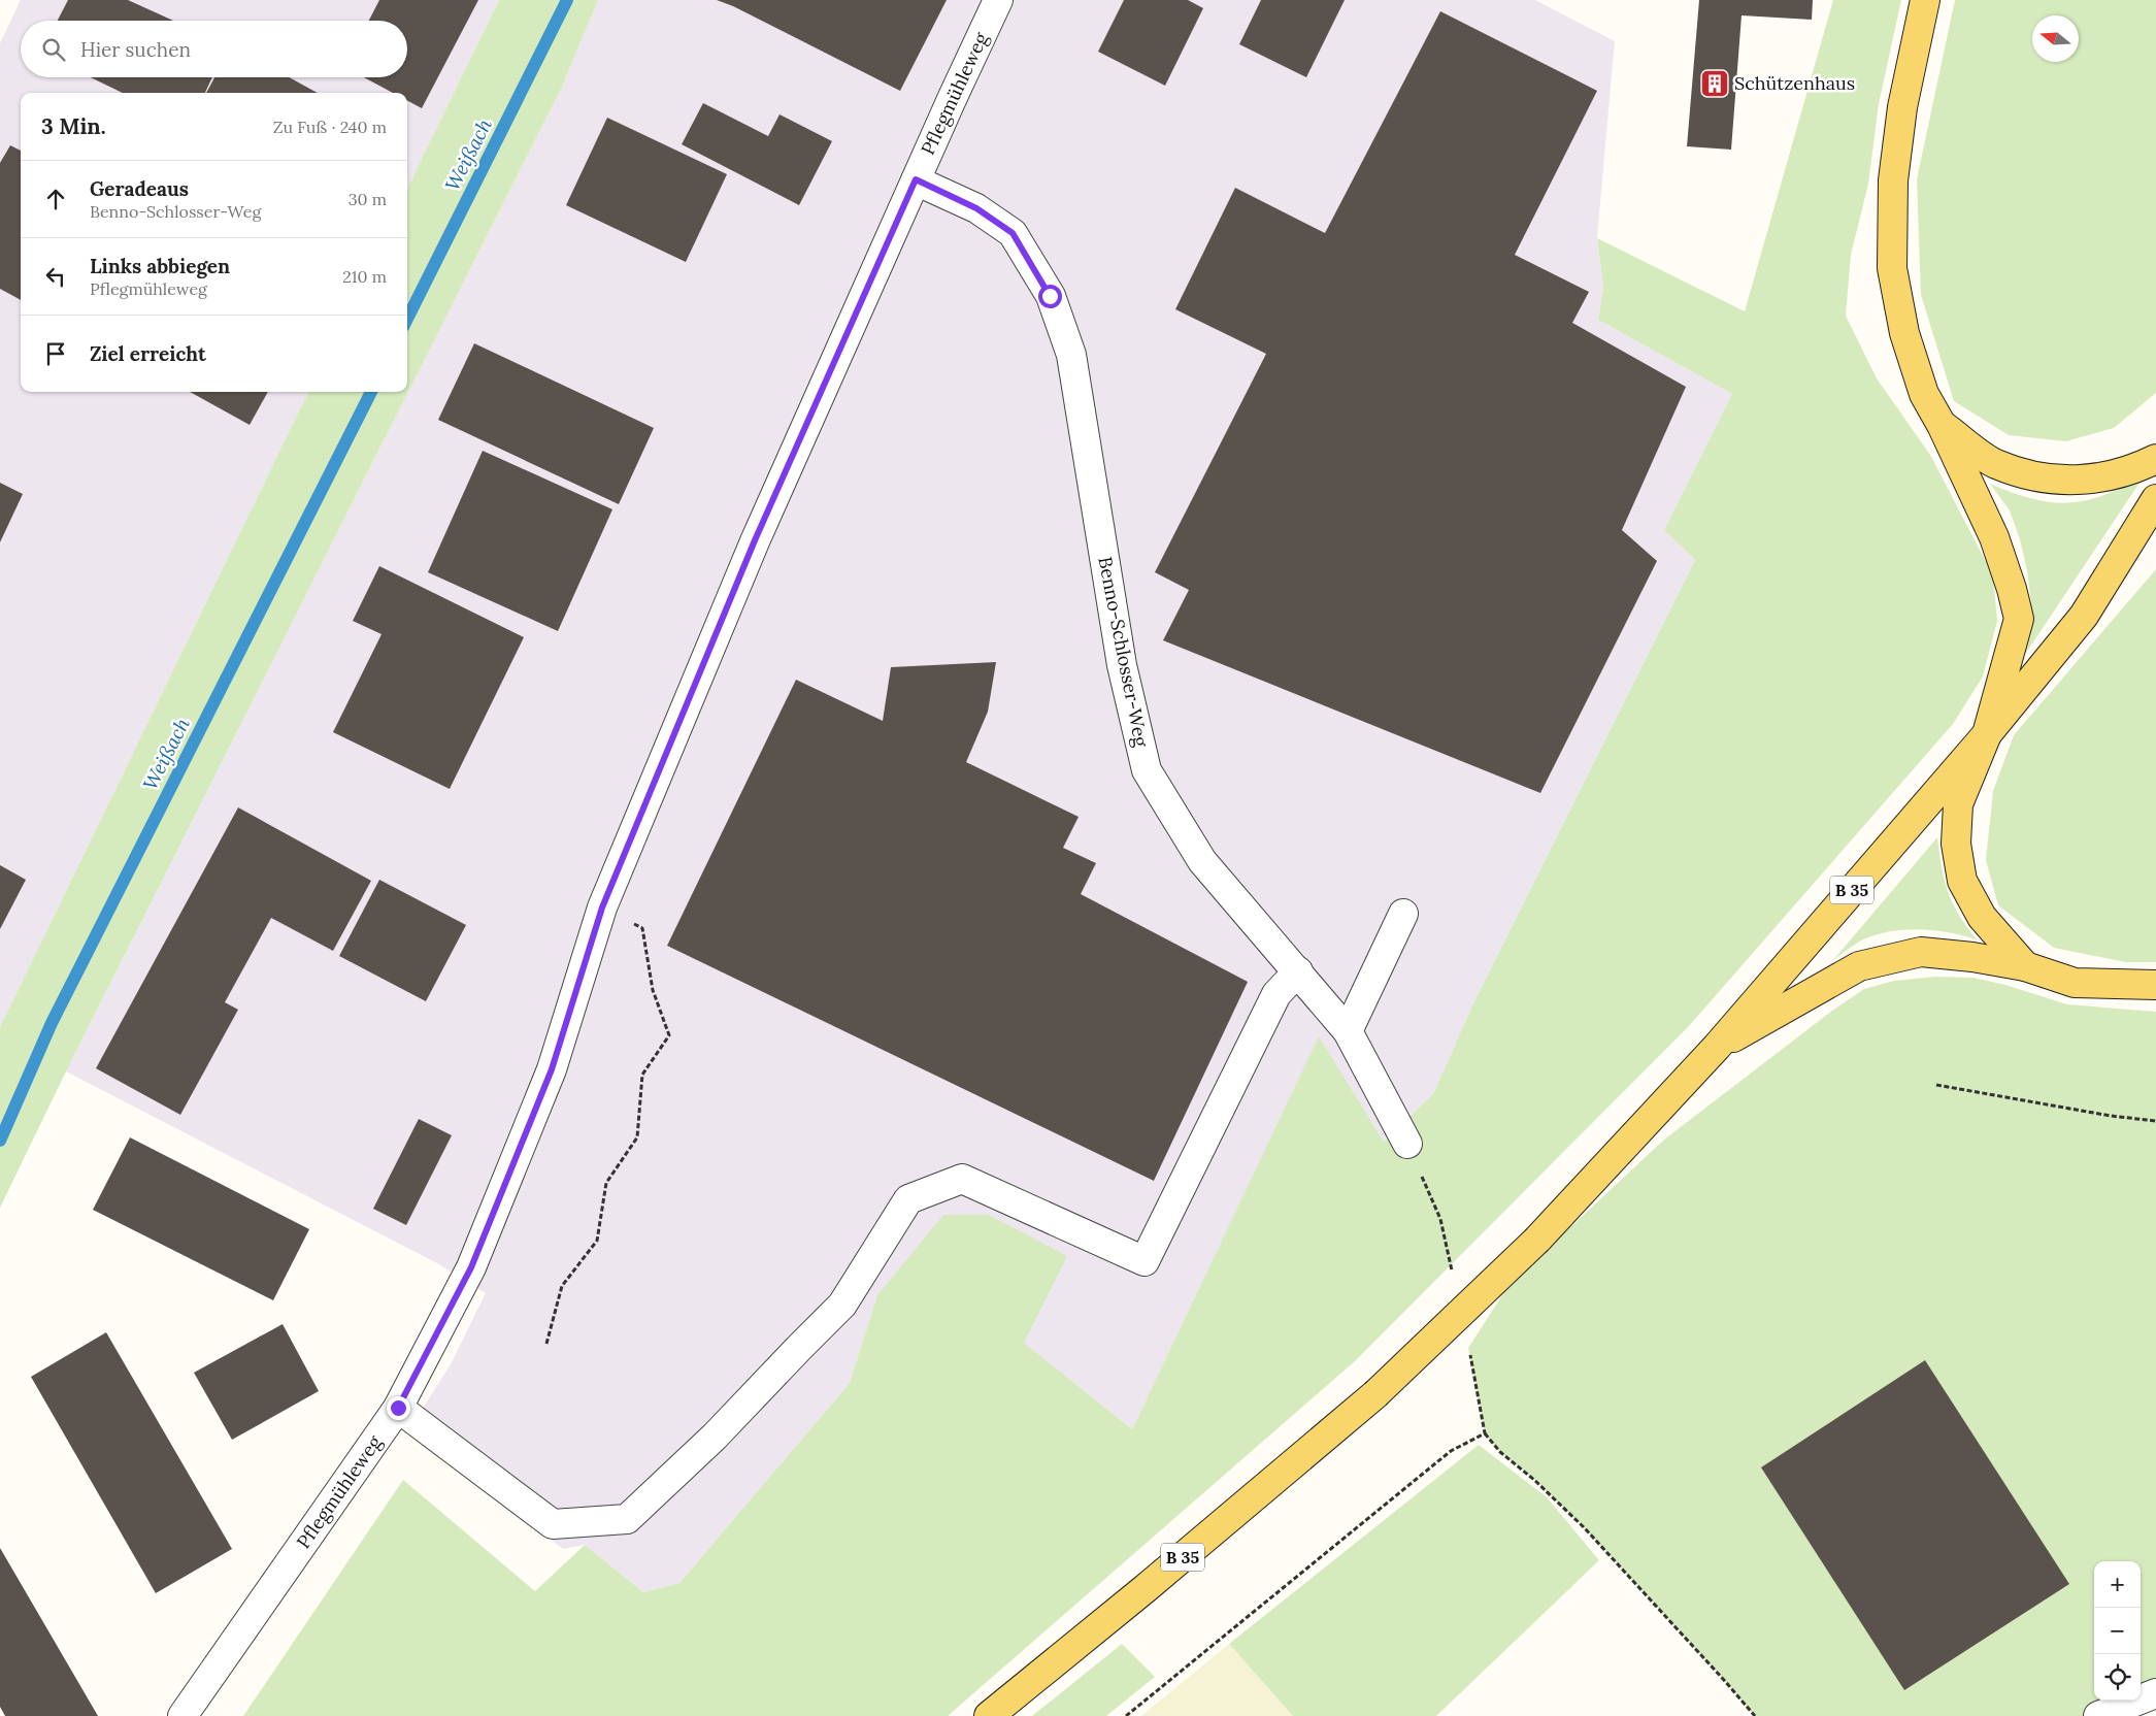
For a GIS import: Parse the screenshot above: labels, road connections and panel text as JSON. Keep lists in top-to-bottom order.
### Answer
{
  "streets": {
    "main road": ["B 35"],
    "street": ["Pflegmühleweg", "Benno-Schlosser-Weg"]
  },
  "crossings": [
    ["Pflegmühleweg", "Benno-Schlosser-Weg"]
  ],
  "water": ["Weißach"],
  "places": {
    "building": ["Schützenhaus"]
  },
  "north": "left",
  "page": {
    "search": "Hier suchen",
    "heading": ["3 Min.", "Zu Fuß · 240 m"],
    "list": [
      ["Geradeaus", "Benno-Schlosser-Weg", "30 m"],
      ["Links abbiegen", "Pflegmühleweg", "210 m"],
      "Ziel erreicht"
    ],
    "map_buttons": ["+", "−"]
  }
}
